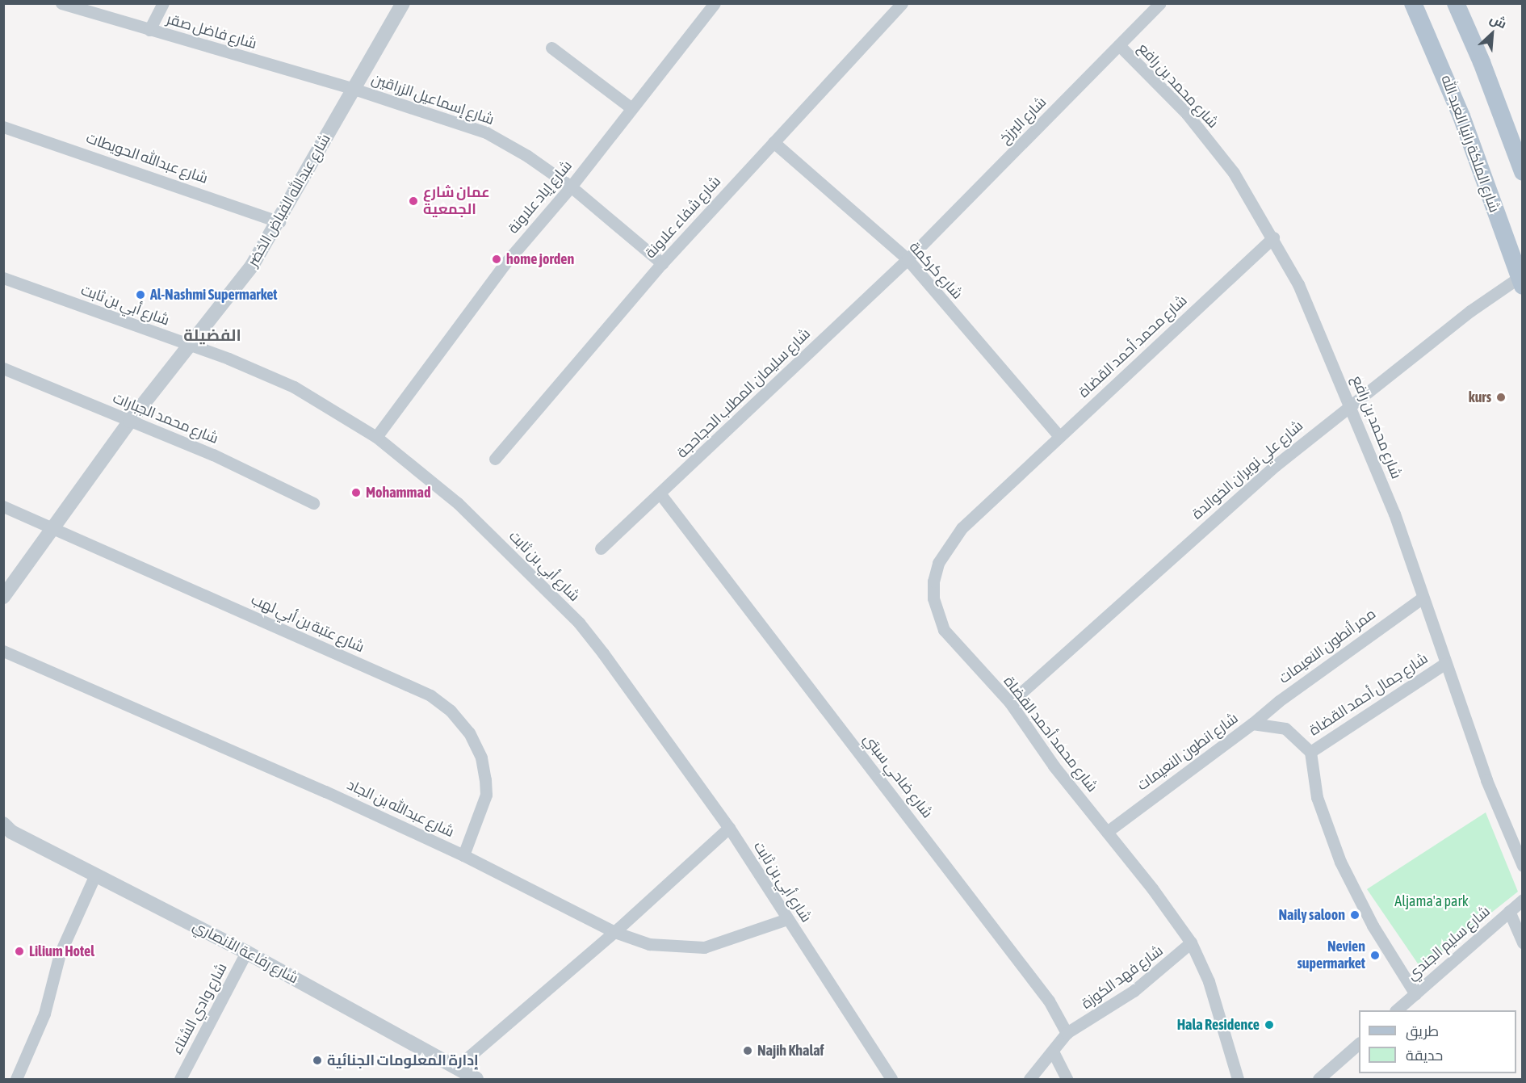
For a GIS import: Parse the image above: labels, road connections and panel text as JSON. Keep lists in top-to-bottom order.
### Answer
{
  "streets": {
    "main road": ["شارع الملكة رانيا العبد الله"],
    "street": [
      "شارع فاضل صقر",
      "شارع محمد بن رافع",
      "شارع إسماعيل الزراقين",
      "شارع البرزخ",
      "شارع عبدالله الحويطات",
      "شارع إياد علاونة",
      "شارع عبدالله الفياض الخضر",
      "شارع شفاء علاونة",
      "شارع كركمة",
      "شارع أبي بن ثابت",
      "شارع محمد أحمد القضاة",
      "شارع سليمان المطلب الحجاحجة",
      "شارع محمد الجبارات",
      "شارع علي نويران الخوالدة",
      "شارع عتبة بن أبي لهب",
      "ممر أنطون النعيمات",
      "شارع جمال أحمد القضاة",
      "شارع انطون النعيمات",
      "شارع ضاحي سبتي",
      "شارع عبدالله بن الجاد",
      "شارع سليم الجندي",
      "شارع رفاعة الأنصاري",
      "شارع فهد الكوزة",
      "شارع وادي الشتاء"
    ]
  },
  "crossings": [
    ["شارع فاضل صقر", "شارع إسماعيل الزراقين"],
    ["شارع فاضل صقر", "شارع عبدالله الفياض الخضر"],
    ["شارع محمد بن رافع", "شارع البرزخ"],
    ["شارع محمد بن رافع", "شارع محمد أحمد القضاة"],
    ["شارع محمد بن رافع", "شارع علي نويران الخوالدة"],
    ["شارع محمد بن رافع", "ممر أنطون النعيمات"],
    ["شارع محمد بن رافع", "شارع جمال أحمد القضاة"],
    ["شارع إسماعيل الزراقين", "شارع إياد علاونة"],
    ["شارع إسماعيل الزراقين", "شارع عبدالله الفياض الخضر"],
    ["شارع إسماعيل الزراقين", "شارع شفاء علاونة"],
    ["شارع البرزخ", "شارع كركمة"],
    ["شارع البرزخ", "شارع سليمان المطلب الحجاحجة"],
    ["شارع الملكة رانيا العبد الله", "شارع علي نويران الخوالدة"],
    ["شارع عبدالله الحويطات", "شارع عبدالله الفياض الخضر"],
    ["شارع إياد علاونة", "شارع أبي بن ثابت"],
    ["شارع عبدالله الفياض الخضر", "شارع أبي بن ثابت"],
    ["شارع عبدالله الفياض الخضر", "شارع محمد الجبارات"],
    ["شارع عبدالله الفياض الخضر", "شارع عتبة بن أبي لهب"],
    ["شارع شفاء علاونة", "شارع كركمة"],
    ["شارع كركمة", "شارع محمد أحمد القضاة"],
    ["شارع كركمة", "شارع سليمان المطلب الحجاحجة"],
    ["شارع أبي بن ثابت", "شارع عبدالله بن الجاد"],
    ["شارع محمد أحمد القضاة", "شارع علي نويران الخوالدة"],
    ["شارع محمد أحمد القضاة", "شارع انطون النعيمات"],
    ["شارع محمد أحمد القضاة", "شارع فهد الكوزة"],
    ["شارع سليمان المطلب الحجاحجة", "شارع ضاحي سبتي"],
    ["شارع عتبة بن أبي لهب", "شارع عبدالله بن الجاد"],
    ["ممر أنطون النعيمات", "شارع انطون النعيمات"],
    ["شارع جمال أحمد القضاة", "شارع انطون النعيمات"],
    ["شارع ضاحي سبتي", "شارع فهد الكوزة"],
    ["شارع رفاعة الأنصاري", "شارع وادي الشتاء"]
  ],
  "districts": ["الفضيلة"],
  "parks": ["Aljama'a park"],
  "places": [
    "عمان شارع الجمعية",
    "home jorden",
    "Al-Nashmi Supermarket",
    "kurs",
    "Mohammad",
    "Naily saloon",
    "Lilium Hotel",
    "Nevien supermarket",
    "Hala Residence",
    "Najih Khalaf",
    "إدارة المعلومات الجنائية"
  ],
  "legend": ["طريق", "حديقة"],
  "north": "top right"
}
